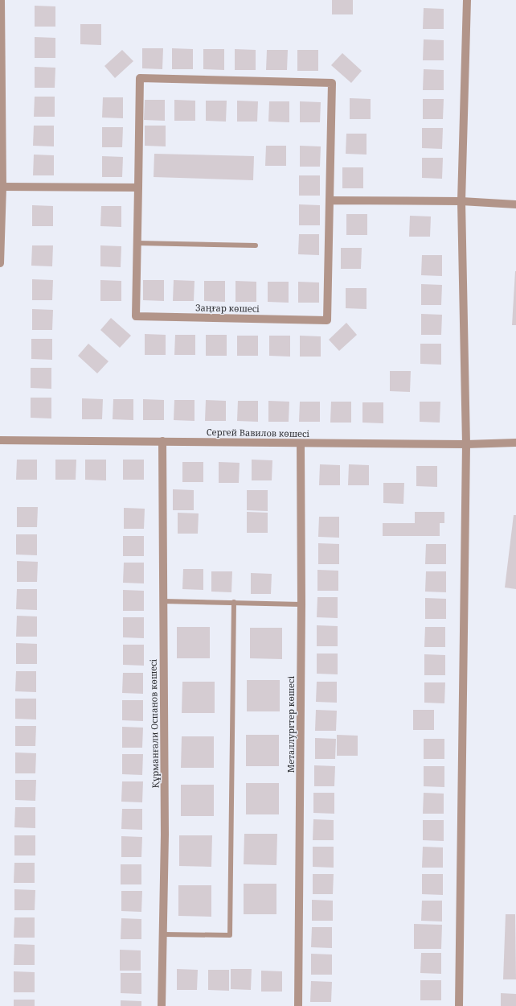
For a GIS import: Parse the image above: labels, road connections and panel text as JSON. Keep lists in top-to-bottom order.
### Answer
{
  "streets": {
    "street": [
      "Заңғар көшесі",
      "Сергей Вавилов көшесі",
      "Құрманғали Оспанов көшесі",
      "Металлургтер көшесі"
    ]
  },
  "crossings": [
    ["Сергей Вавилов көшесі", "Құрманғали Оспанов көшесі"],
    ["Сергей Вавилов көшесі", "Металлургтер көшесі"]
  ]
}
